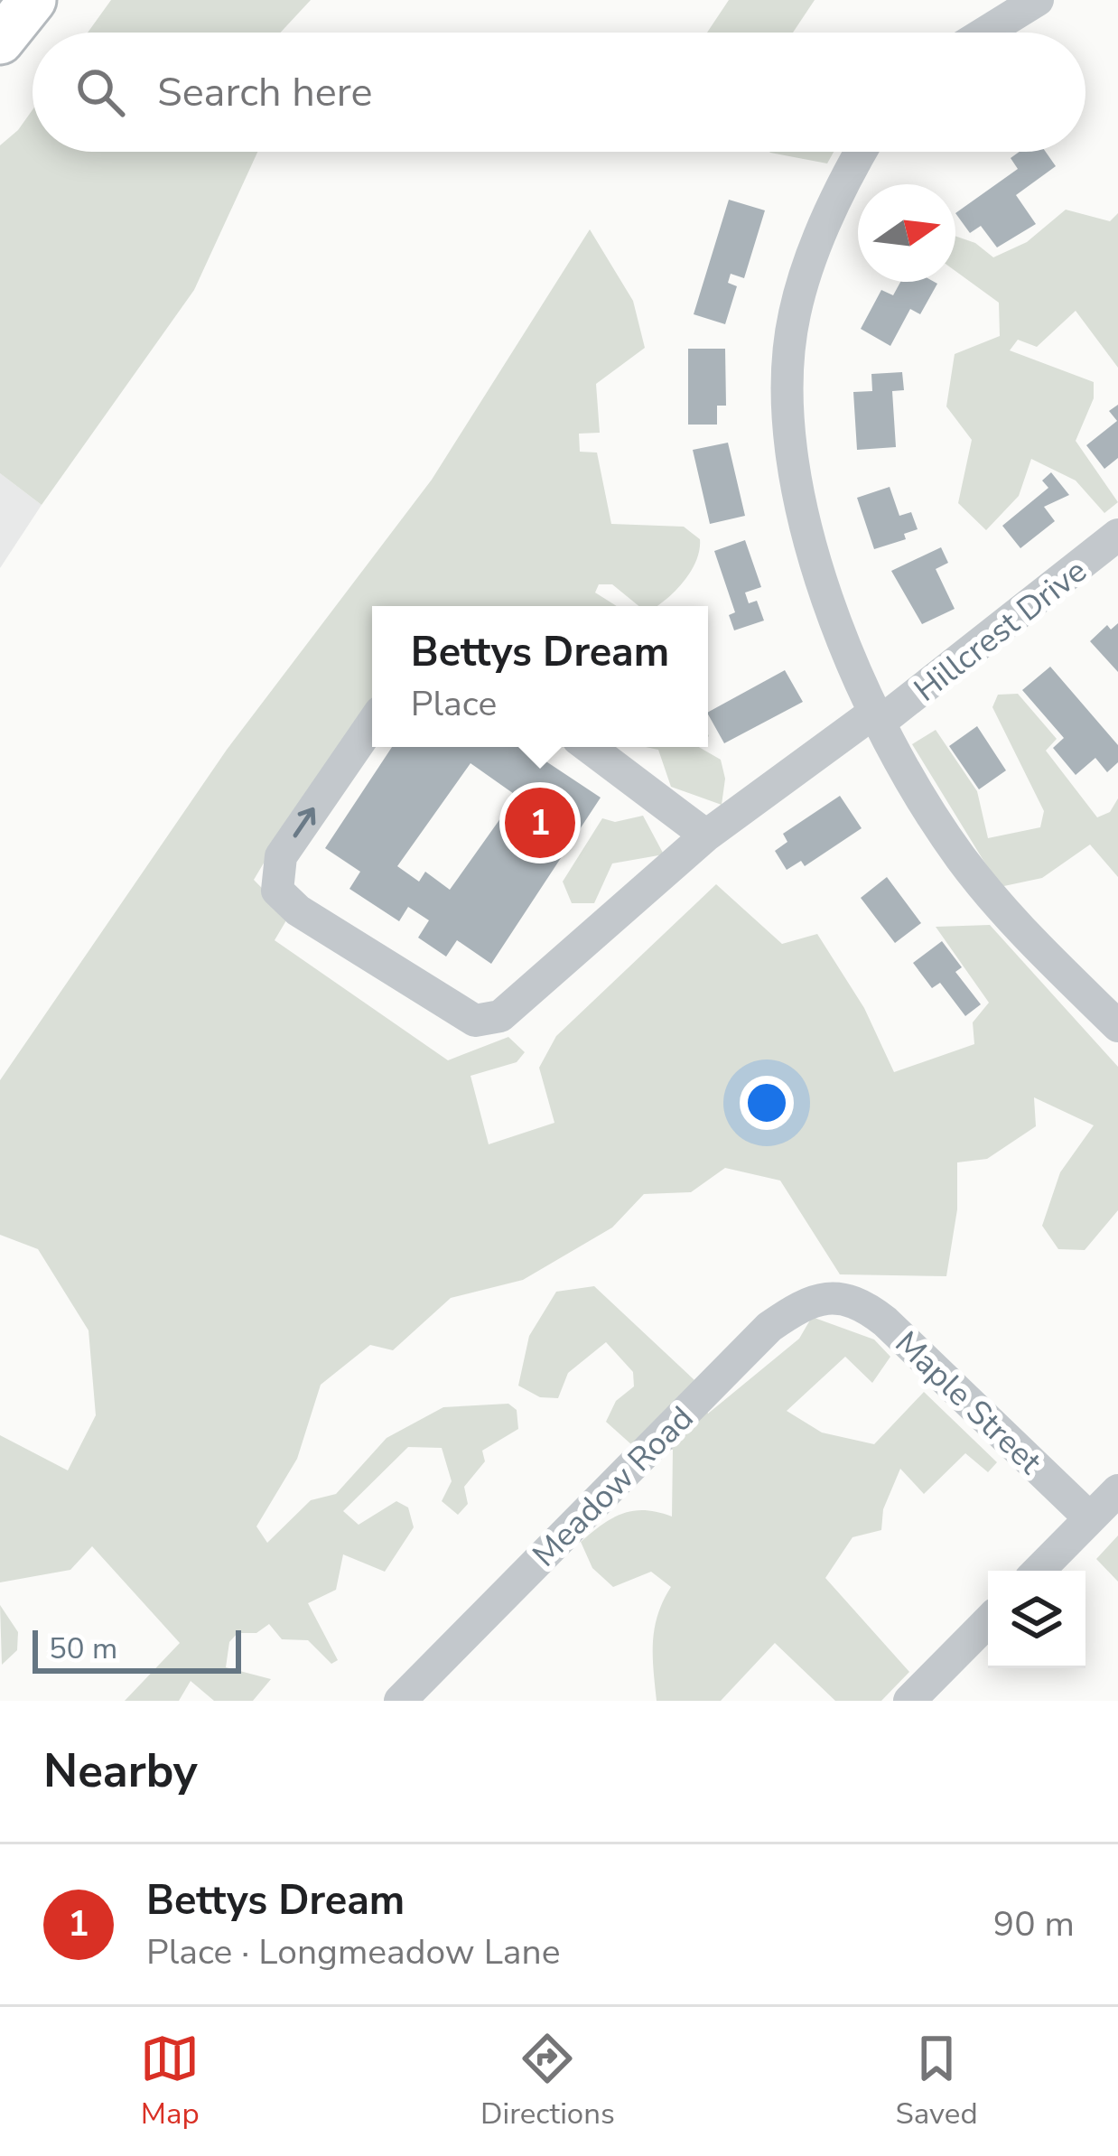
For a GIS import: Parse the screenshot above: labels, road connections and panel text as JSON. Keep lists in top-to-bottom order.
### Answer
{
  "streets": {
    "street": ["Hillcrest Drive", "Maple Street", "Meadow Road"]
  },
  "crossings": [
    ["Maple Street", "Meadow Road"]
  ],
  "scale_bar": "50 m",
  "north": "right",
  "page": {
    "search": "Search here",
    "popup": ["Bettys Dream", "Place"],
    "pins": "1",
    "scale": "50 m",
    "heading": "Nearby",
    "list": [
      {
        "mark": "1",
        "name": "Bettys Dream",
        "note": "Place · Longmeadow Lane",
        "value": "90 m"
      }
    ],
    "nav": ["Map", "Directions", "Saved"]
  }
}
